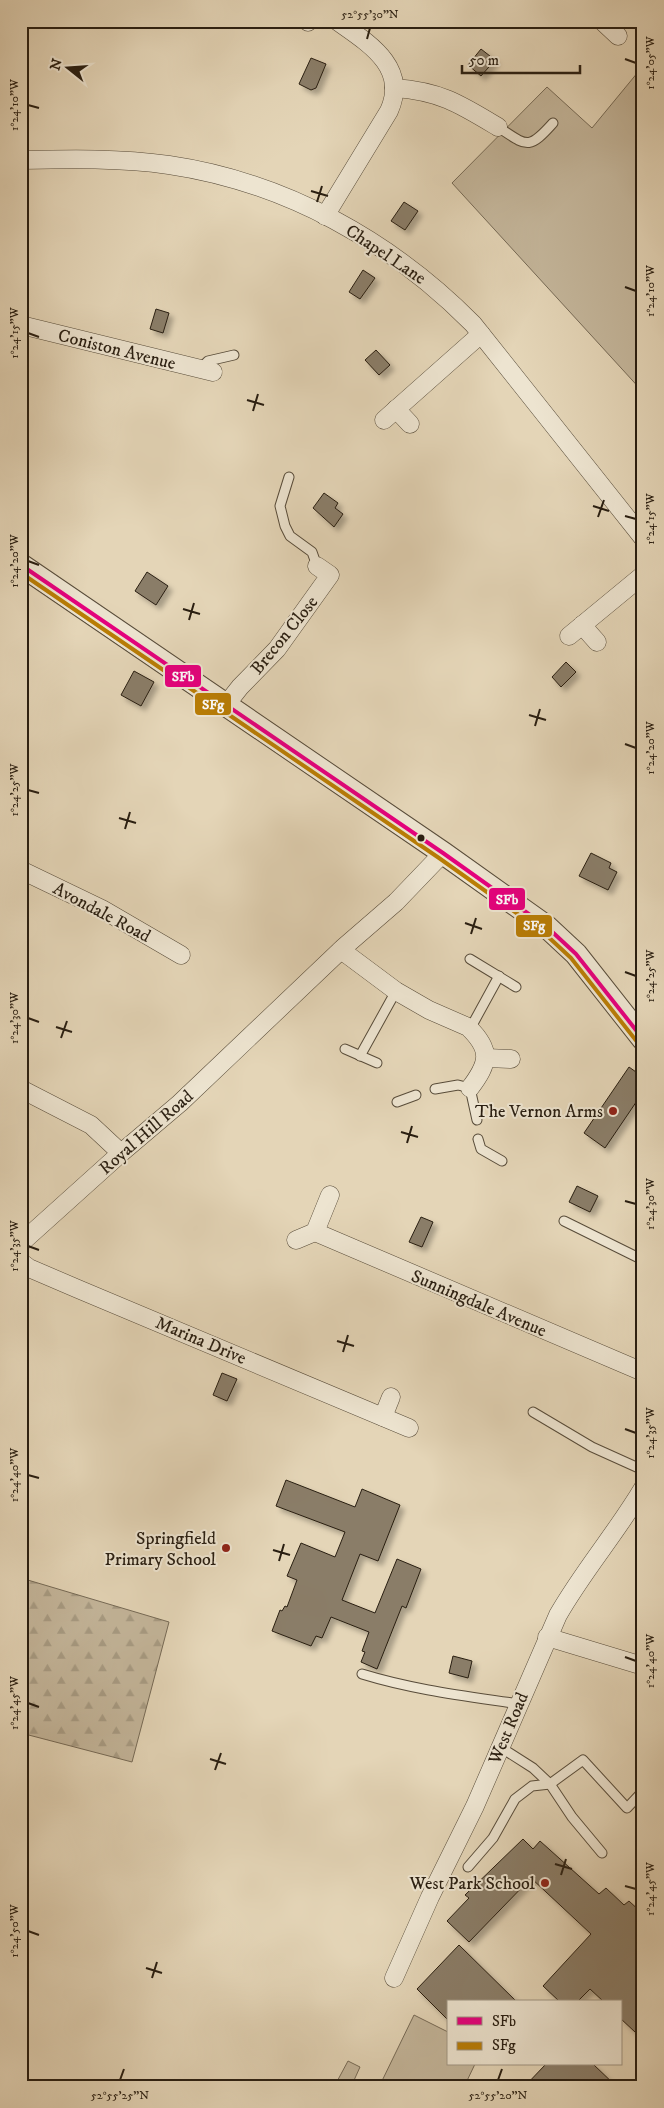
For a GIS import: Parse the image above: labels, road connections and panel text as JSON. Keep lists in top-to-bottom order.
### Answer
{
  "streets": {
    "street": [
      "Chapel Lane",
      "Coniston Avenue",
      "Brecon Close",
      "Avondale Road",
      "Royal Hill Road",
      "Sunningdale Avenue",
      "Marina Drive",
      "West Road"
    ]
  },
  "places": ["The Vernon Arms", "Springfield Primary School", "West Park School"],
  "lines": ["transit line SFb", "transit line SFg"],
  "legend": ["SFb", "SFg"],
  "scale_bar": "50 m",
  "north": "left",
  "coordinates": [
    "52°55'30\"N",
    "1°24'05\"W",
    "1°24'10\"W",
    "1°24'15\"W",
    "1°24'20\"W",
    "1°24'25\"W",
    "1°24'30\"W",
    "1°24'35\"W",
    "1°24'40\"W",
    "1°24'45\"W",
    "1°24'50\"W",
    "52°55'25\"N",
    "52°55'20\"N"
  ]
}
